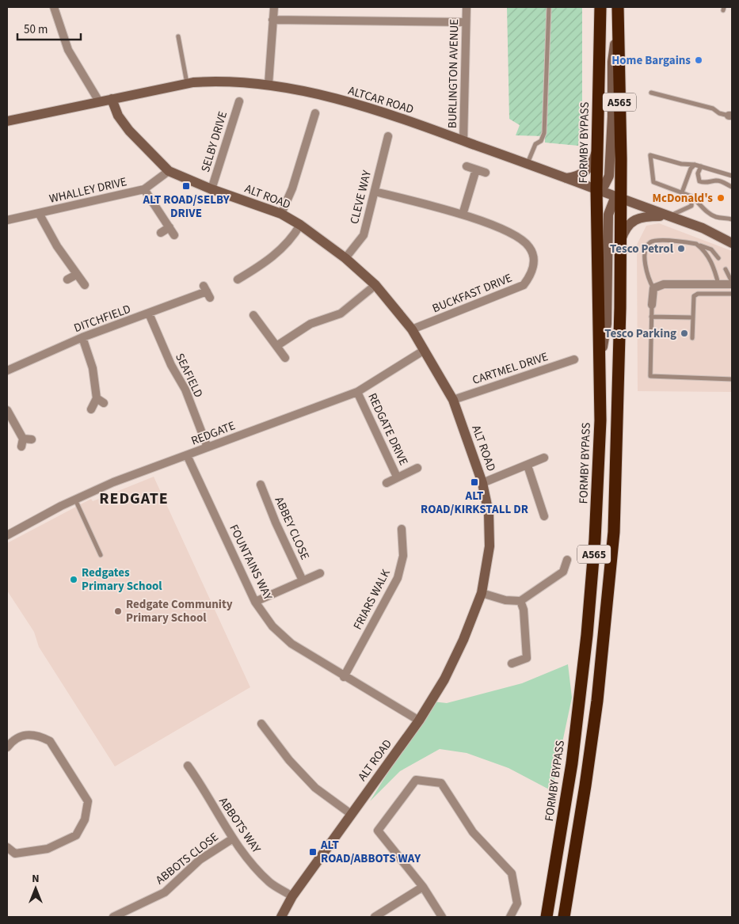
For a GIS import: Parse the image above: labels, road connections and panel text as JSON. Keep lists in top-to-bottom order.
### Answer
{
  "streets": {
    "highway": ["A565", "FORMBY BYPASS"],
    "main road": ["ALTCAR ROAD", "ALT ROAD"],
    "street": [
      "BURLINGTON AVENUE",
      "SELBY DRIVE",
      "WHALLEY DRIVE",
      "CLEVE WAY",
      "BUCKFAST DRIVE",
      "DITCHFIELD",
      "CARTMEL DRIVE",
      "SEAFIELD",
      "REDGATE DRIVE",
      "REDGATE",
      "ABBEY CLOSE",
      "FOUNTAINS WAY",
      "FRIARS WALK",
      "ABBOTS WAY",
      "ABBOTS CLOSE"
    ]
  },
  "crossings": [
    ["BURLINGTON AVENUE", "ALTCAR ROAD"],
    ["ALTCAR ROAD", "A565"],
    ["ALTCAR ROAD", "FORMBY BYPASS"],
    ["ALTCAR ROAD", "ALT ROAD"],
    ["SELBY DRIVE", "ALT ROAD"],
    ["WHALLEY DRIVE", "ALT ROAD"],
    ["ALT ROAD", "CLEVE WAY"],
    ["ALT ROAD", "BUCKFAST DRIVE"],
    ["ALT ROAD", "CARTMEL DRIVE"],
    ["ALT ROAD", "REDGATE"],
    ["ALT ROAD", "FOUNTAINS WAY"],
    ["ALT ROAD", "ABBOTS WAY"],
    ["CLEVE WAY", "BUCKFAST DRIVE"],
    ["DITCHFIELD", "SEAFIELD"],
    ["SEAFIELD", "REDGATE"],
    ["REDGATE DRIVE", "REDGATE"],
    ["REDGATE", "FOUNTAINS WAY"],
    ["FOUNTAINS WAY", "FRIARS WALK"],
    ["ABBOTS WAY", "ABBOTS CLOSE"]
  ],
  "districts": ["REDGATE"],
  "places": {
    "other": [
      "Home Bargains",
      "McDonald's",
      "Tesco Petrol",
      "Tesco Parking",
      "Redgates Primary School",
      "Redgate Community Primary School"
    ],
    "transit": ["ALT ROAD/SELBY DRIVE", "ALT ROAD/KIRKSTALL DR", "ALT ROAD/ABBOTS WAY"]
  },
  "scale_bar": "50 m",
  "north": "top"
}
